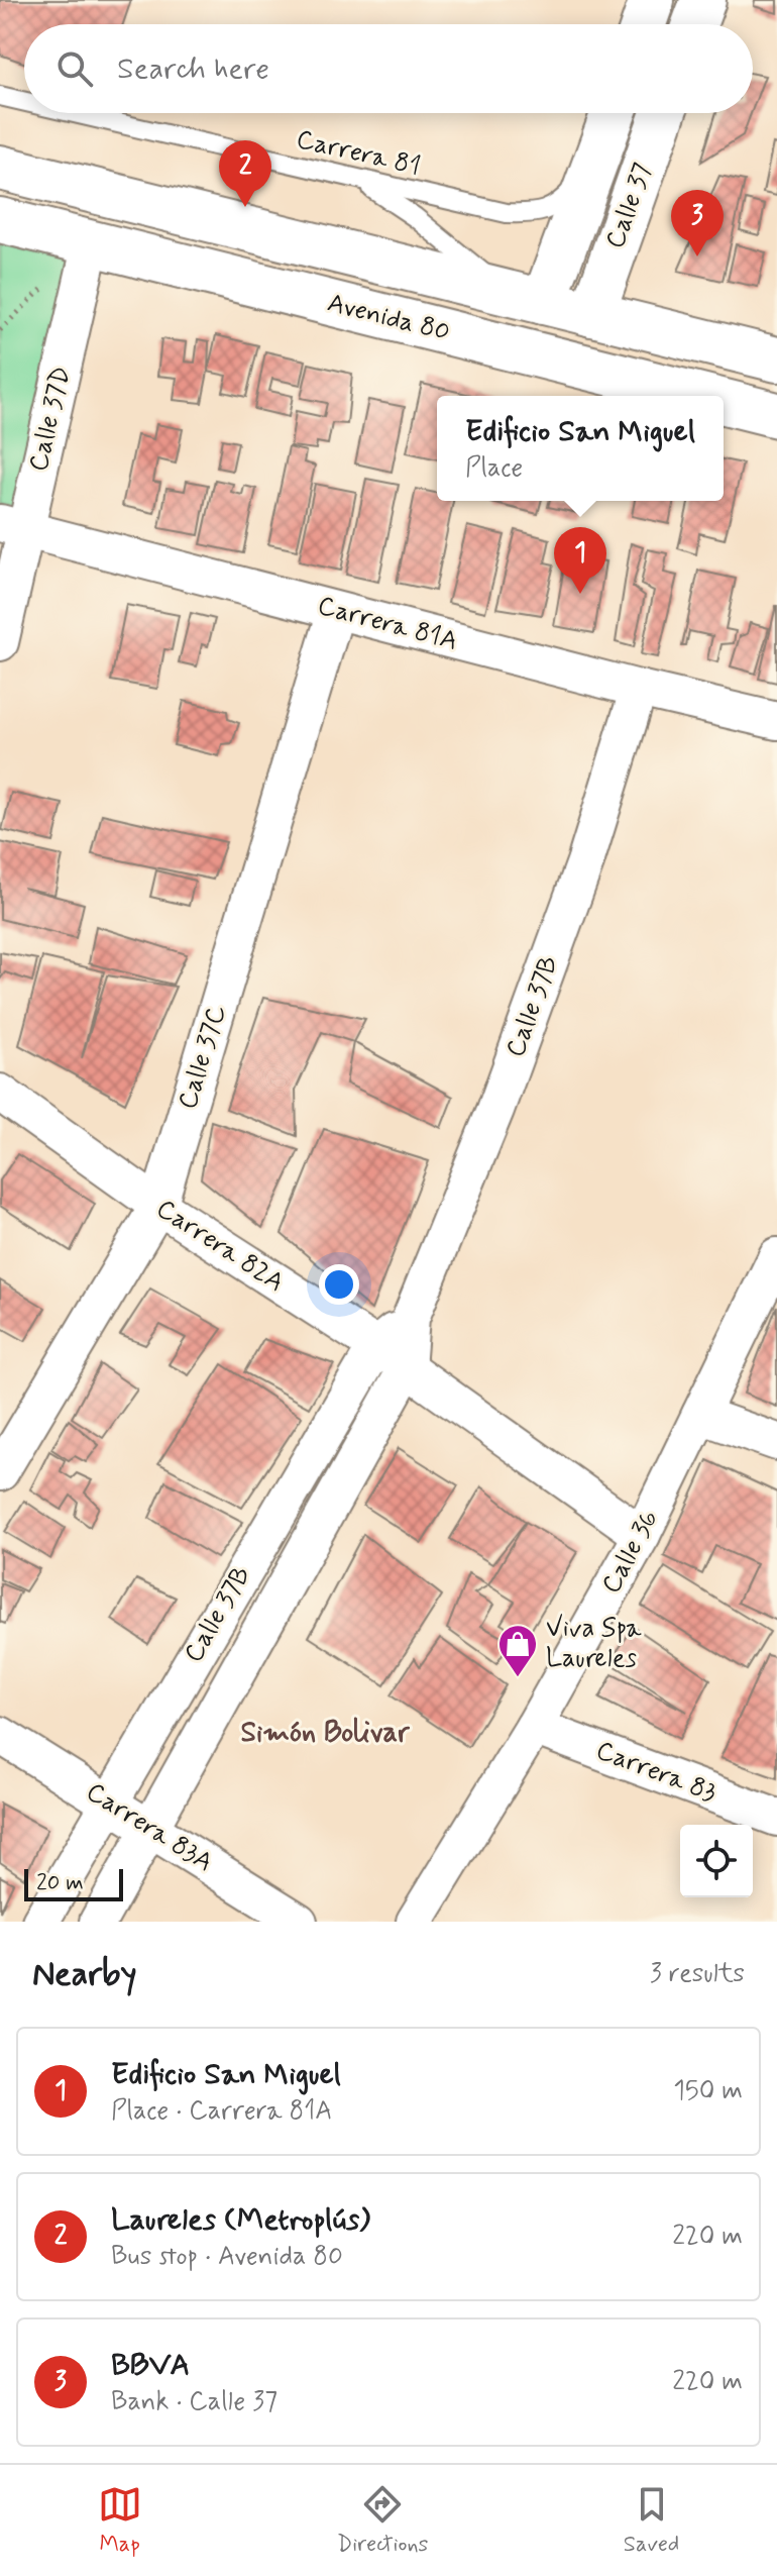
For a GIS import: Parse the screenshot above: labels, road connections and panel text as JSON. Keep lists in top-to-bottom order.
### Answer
{
  "streets": {
    "main road": ["Calle 37", "Avenida 80"],
    "street": [
      "Calle 37D",
      "Carrera 81A",
      "Calle 37B",
      "Calle 37C",
      "Carrera 82A",
      "Calle 36",
      "Carrera 83",
      "Carrera 83A"
    ],
    "lane": ["Carrera 81"]
  },
  "crossings": [
    ["Carrera 81", "Calle 37"],
    ["Calle 37", "Avenida 80"],
    ["Avenida 80", "Calle 37D"],
    ["Calle 37D", "Carrera 81A"],
    ["Carrera 81A", "Calle 37B"],
    ["Carrera 81A", "Calle 37C"],
    ["Calle 37B", "Carrera 82A"],
    ["Calle 37B", "Carrera 83A"],
    ["Calle 37C", "Carrera 82A"],
    ["Carrera 82A", "Calle 36"],
    ["Calle 36", "Carrera 83"]
  ],
  "districts": ["Simón Bolivar"],
  "places": {
    "shop": ["Viva Spa Laureles"]
  },
  "scale_bar": "20 m",
  "page": {
    "search": "Search here",
    "pins": ["2", "3", "1"],
    "popup": ["Edificio San Miguel", "Place"],
    "scale": "20 m",
    "heading": ["Nearby", "3 results"],
    "list": [
      {
        "mark": "1",
        "name": "Edificio San Miguel",
        "note": "Place · Carrera 81A",
        "value": "150 m"
      },
      {
        "mark": "2",
        "name": "Laureles (Metroplús)",
        "note": "Bus stop · Avenida 80",
        "value": "220 m"
      },
      {
        "mark": "3",
        "name": "BBVA",
        "note": "Bank · Calle 37",
        "value": "220 m"
      }
    ],
    "nav": ["Map", "Directions", "Saved"]
  }
}
